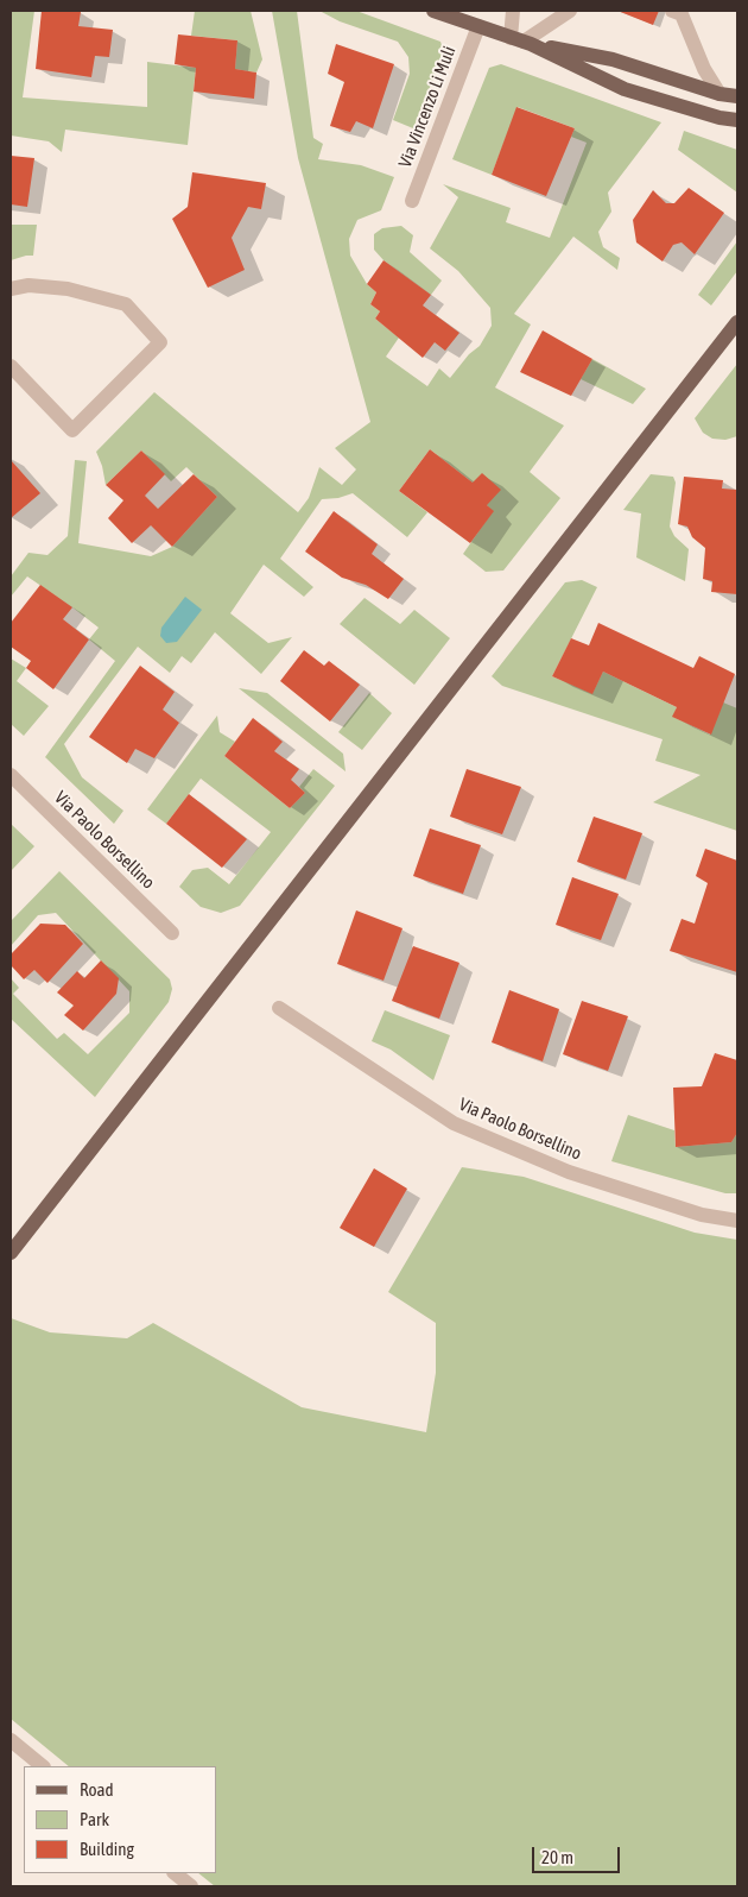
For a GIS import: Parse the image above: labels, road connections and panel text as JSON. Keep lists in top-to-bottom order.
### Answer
{
  "streets": {
    "street": ["Via Vincenzo Li Muli", "Via Paolo Borsellino"]
  },
  "legend": ["Road", "Park", "Building"],
  "scale_bar": "20 m"
}
